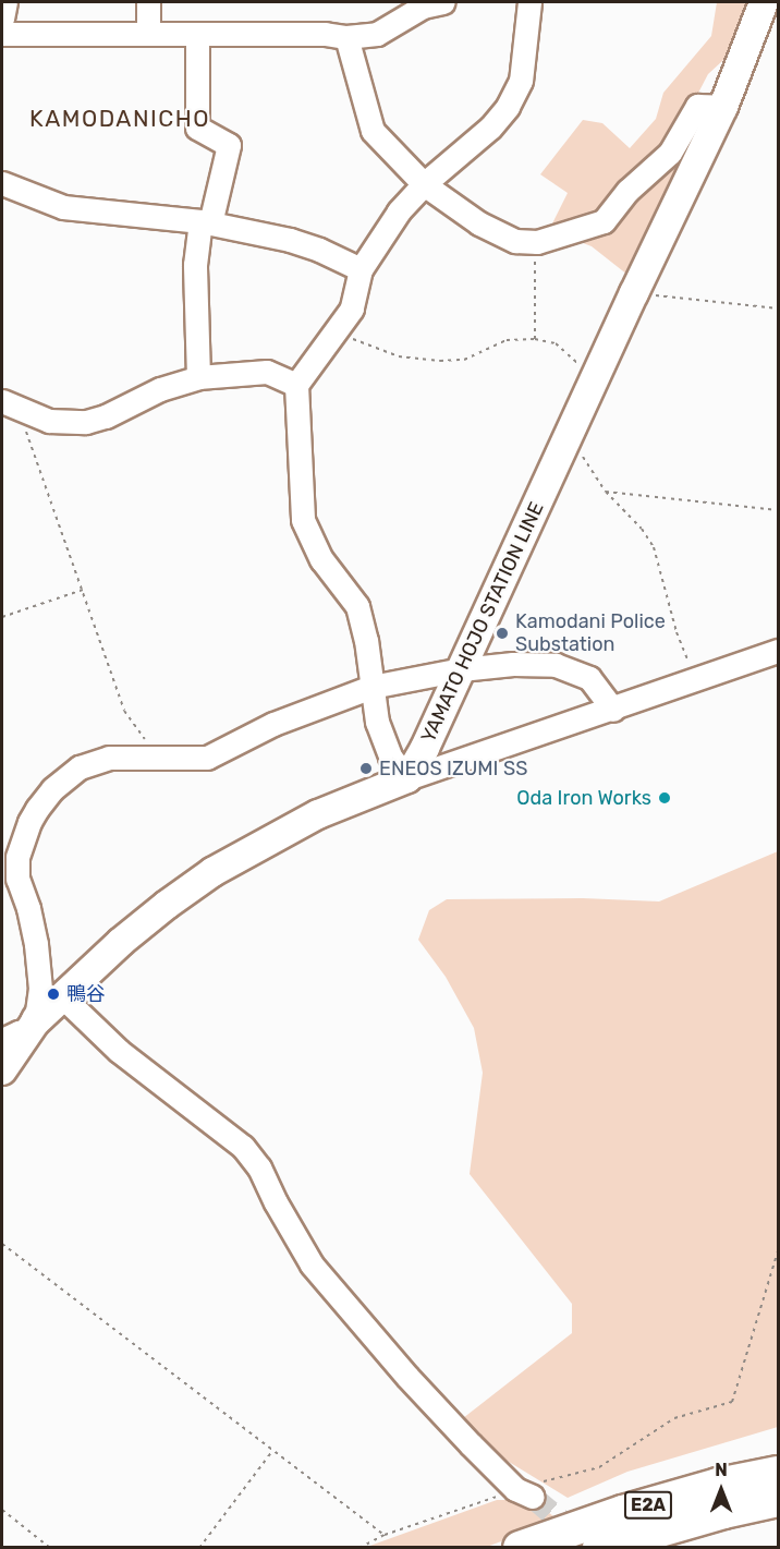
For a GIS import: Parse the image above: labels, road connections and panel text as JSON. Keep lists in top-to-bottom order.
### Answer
{
  "streets": {
    "highway": ["E2A"],
    "main road": ["YAMATO HOJO STATION LINE"]
  },
  "districts": ["KAMODANICHO"],
  "places": [
    "Kamodani Police Substation",
    "ENEOS IZUMI SS",
    "Oda Iron Works",
    "鴨谷"
  ],
  "north": "top"
}
